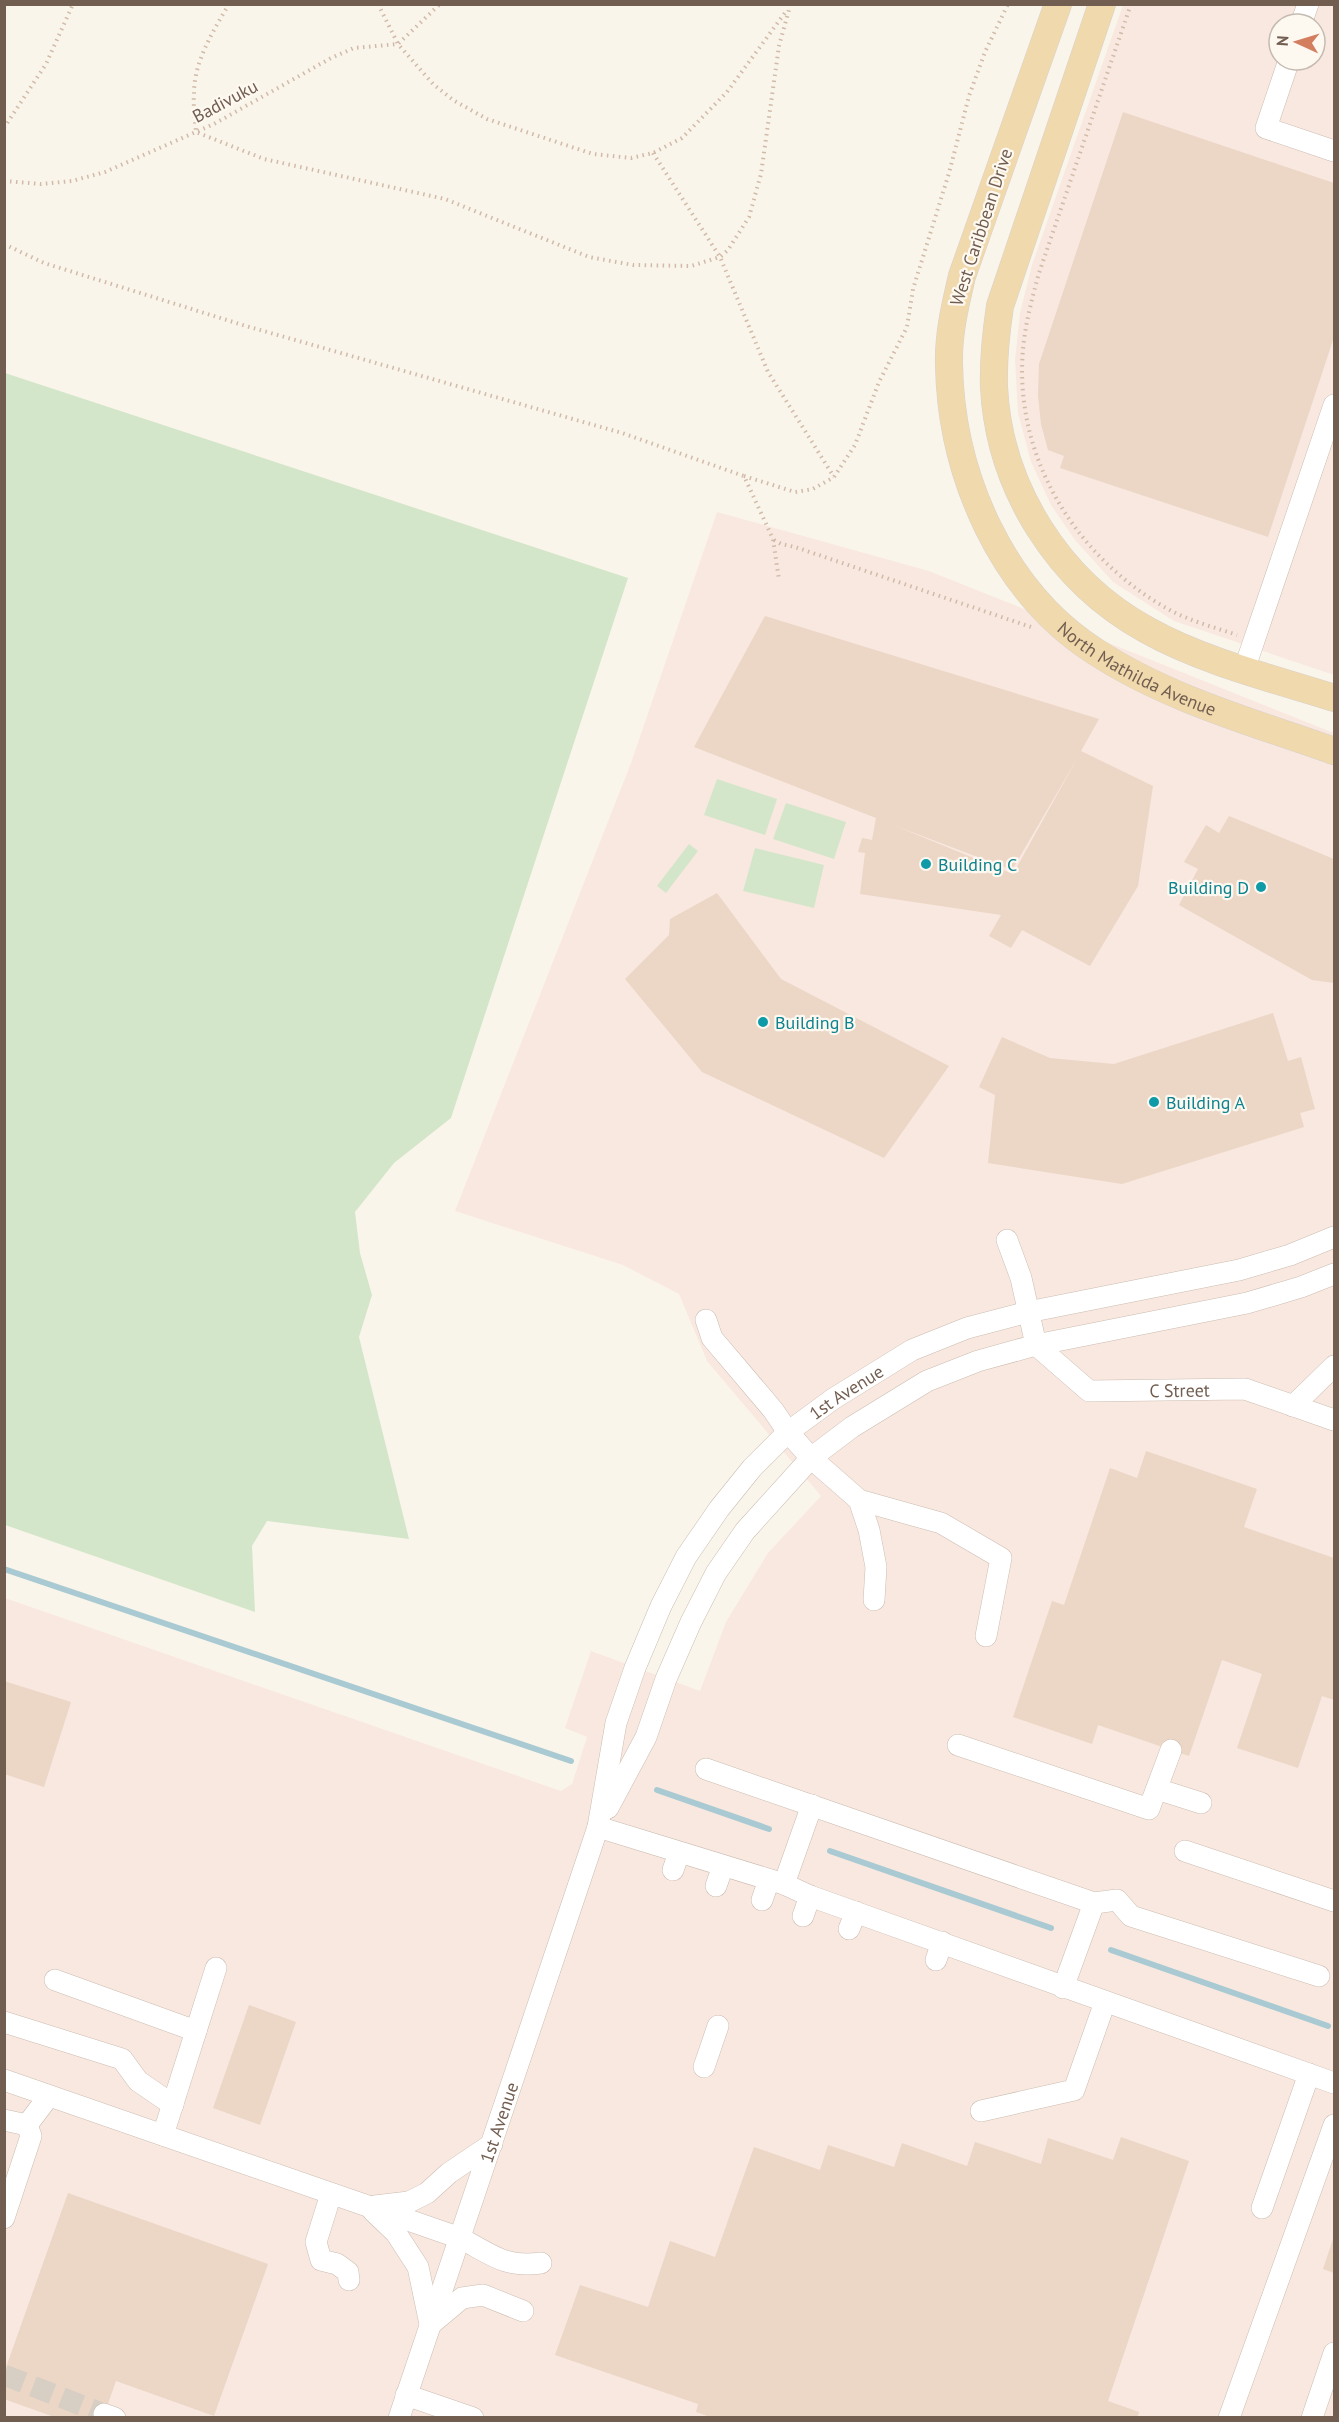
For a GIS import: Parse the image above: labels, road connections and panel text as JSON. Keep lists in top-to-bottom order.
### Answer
{
  "streets": {
    "main road": ["West Caribbean Drive", "North Mathilda Avenue"],
    "street": ["C Street", "1st Avenue"],
    "path": ["Badivuku"]
  },
  "crossings": [
    ["West Caribbean Drive", "North Mathilda Avenue"],
    ["C Street", "1st Avenue"]
  ],
  "places": [
    "Building C",
    "Building D",
    "Building B",
    "Building A"
  ],
  "north": "left"
}
